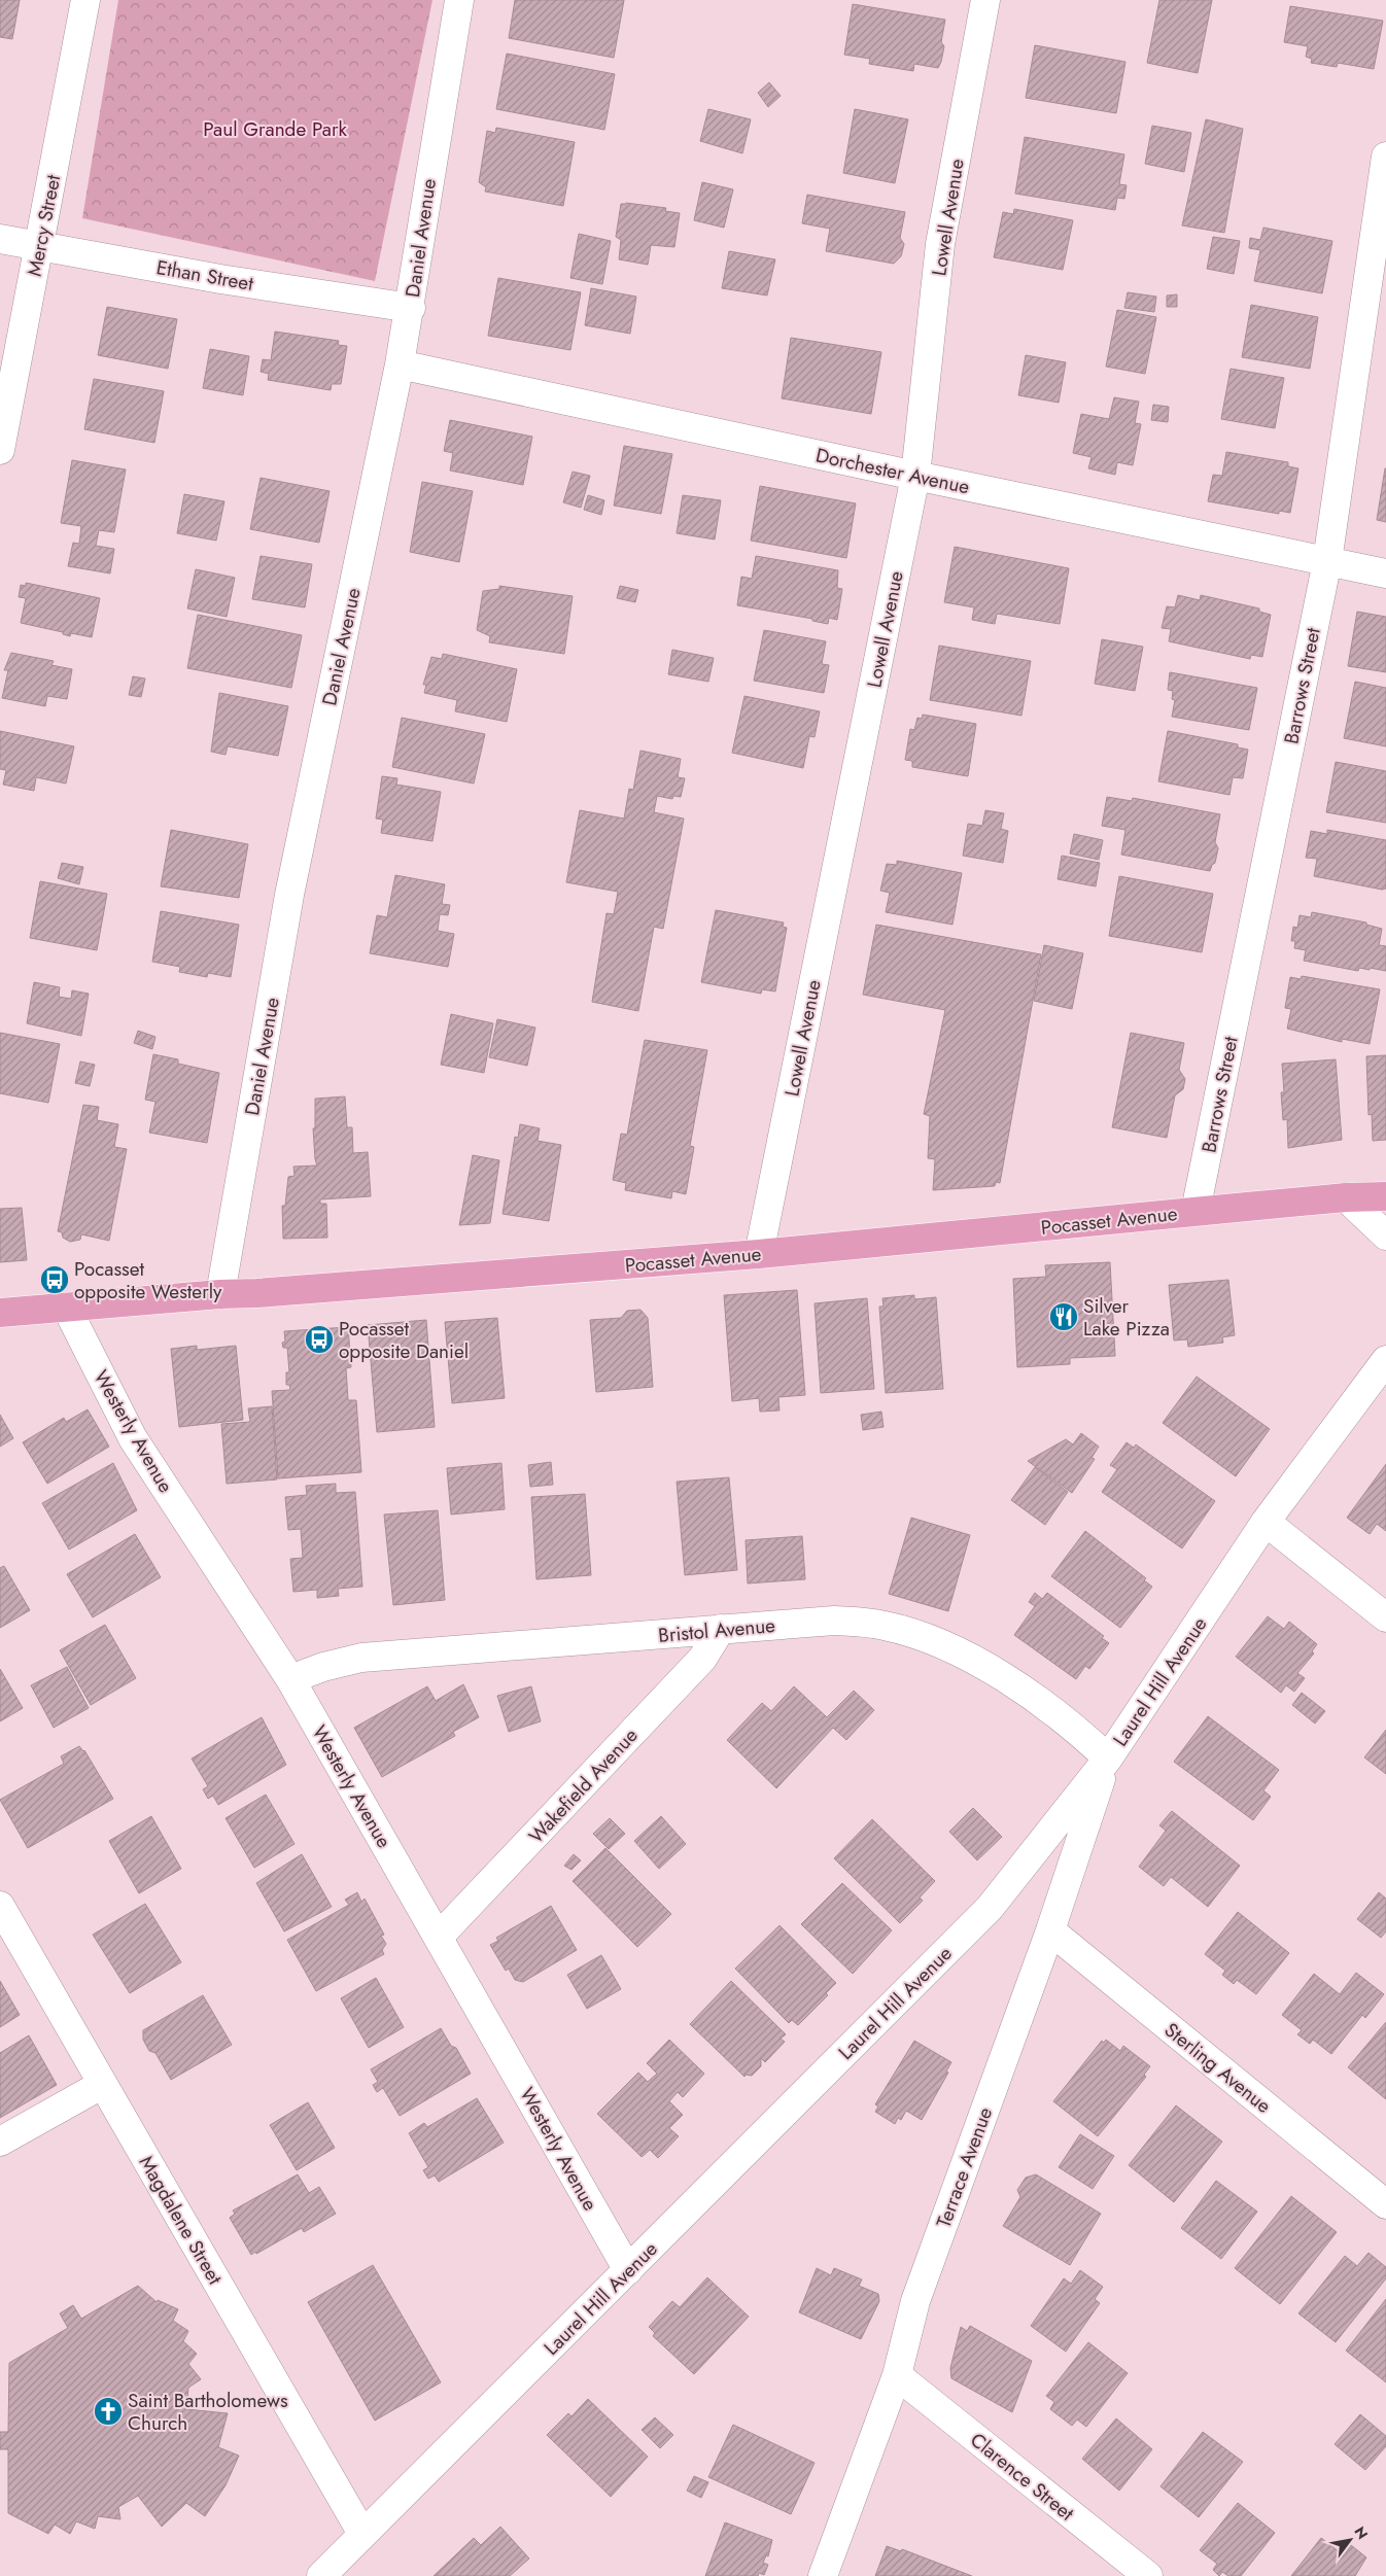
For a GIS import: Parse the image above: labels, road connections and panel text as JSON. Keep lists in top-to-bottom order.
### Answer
{
  "streets": {
    "main road": ["Pocasset Avenue"],
    "street": [
      "Lowell Avenue",
      "Mercy Street",
      "Daniel Avenue",
      "Ethan Street",
      "Dorchester Avenue",
      "Barrows Street",
      "Westerly Avenue",
      "Bristol Avenue",
      "Laurel Hill Avenue",
      "Wakefield Avenue",
      "Sterling Avenue",
      "Terrace Avenue",
      "Magdalene Street",
      "Clarence Street"
    ]
  },
  "crossings": [
    ["Lowell Avenue", "Dorchester Avenue"],
    ["Lowell Avenue", "Pocasset Avenue"],
    ["Mercy Street", "Ethan Street"],
    ["Daniel Avenue", "Ethan Street"],
    ["Daniel Avenue", "Dorchester Avenue"],
    ["Daniel Avenue", "Pocasset Avenue"],
    ["Dorchester Avenue", "Barrows Street"],
    ["Barrows Street", "Pocasset Avenue"],
    ["Pocasset Avenue", "Westerly Avenue"],
    ["Westerly Avenue", "Bristol Avenue"],
    ["Westerly Avenue", "Laurel Hill Avenue"],
    ["Westerly Avenue", "Wakefield Avenue"],
    ["Bristol Avenue", "Laurel Hill Avenue"],
    ["Bristol Avenue", "Wakefield Avenue"],
    ["Bristol Avenue", "Terrace Avenue"],
    ["Laurel Hill Avenue", "Terrace Avenue"],
    ["Laurel Hill Avenue", "Magdalene Street"],
    ["Sterling Avenue", "Terrace Avenue"],
    ["Terrace Avenue", "Clarence Street"]
  ],
  "parks": ["Paul Grande Park"],
  "places": {
    "bus stop": ["Pocasset opposite Westerly", "Pocasset opposite Daniel"],
    "restaurant": ["Silver Lake Pizza"],
    "church": ["Saint Bartholomews Church"]
  },
  "north": "top right"
}
